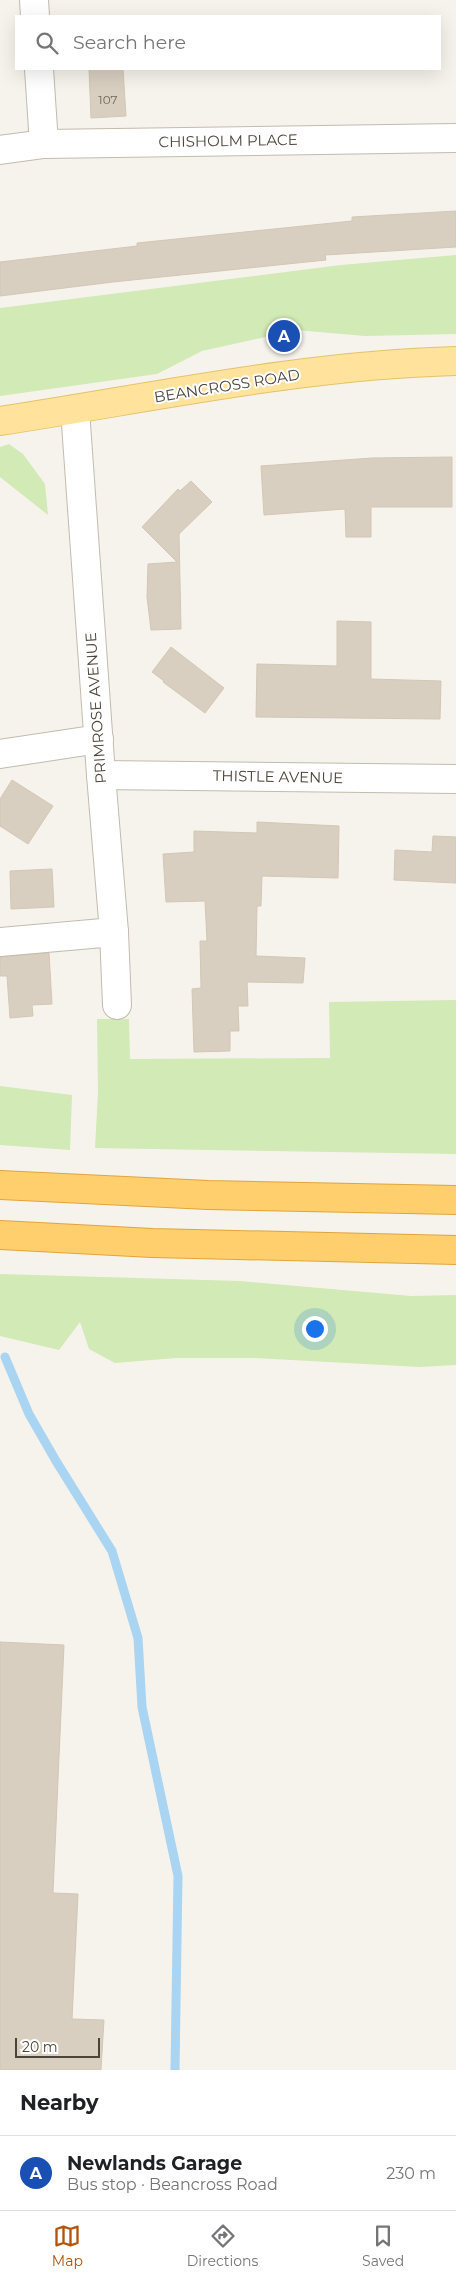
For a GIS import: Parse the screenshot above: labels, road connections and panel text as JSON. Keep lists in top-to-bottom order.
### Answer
{
  "streets": {
    "main road": ["BEANCROSS ROAD"],
    "street": ["CHISHOLM PLACE", "PRIMROSE AVENUE", "THISTLE AVENUE"]
  },
  "crossings": [
    ["BEANCROSS ROAD", "PRIMROSE AVENUE"],
    ["PRIMROSE AVENUE", "THISTLE AVENUE"]
  ],
  "house_numbers": ["107"],
  "scale_bar": "20 m",
  "page": {
    "search": "Search here",
    "pins": "A",
    "scale": "20 m",
    "heading": "Nearby",
    "list": [
      {
        "mark": "A",
        "name": "Newlands Garage",
        "note": "Bus stop · Beancross Road",
        "value": "230 m"
      }
    ],
    "nav": ["Map", "Directions", "Saved"]
  }
}
